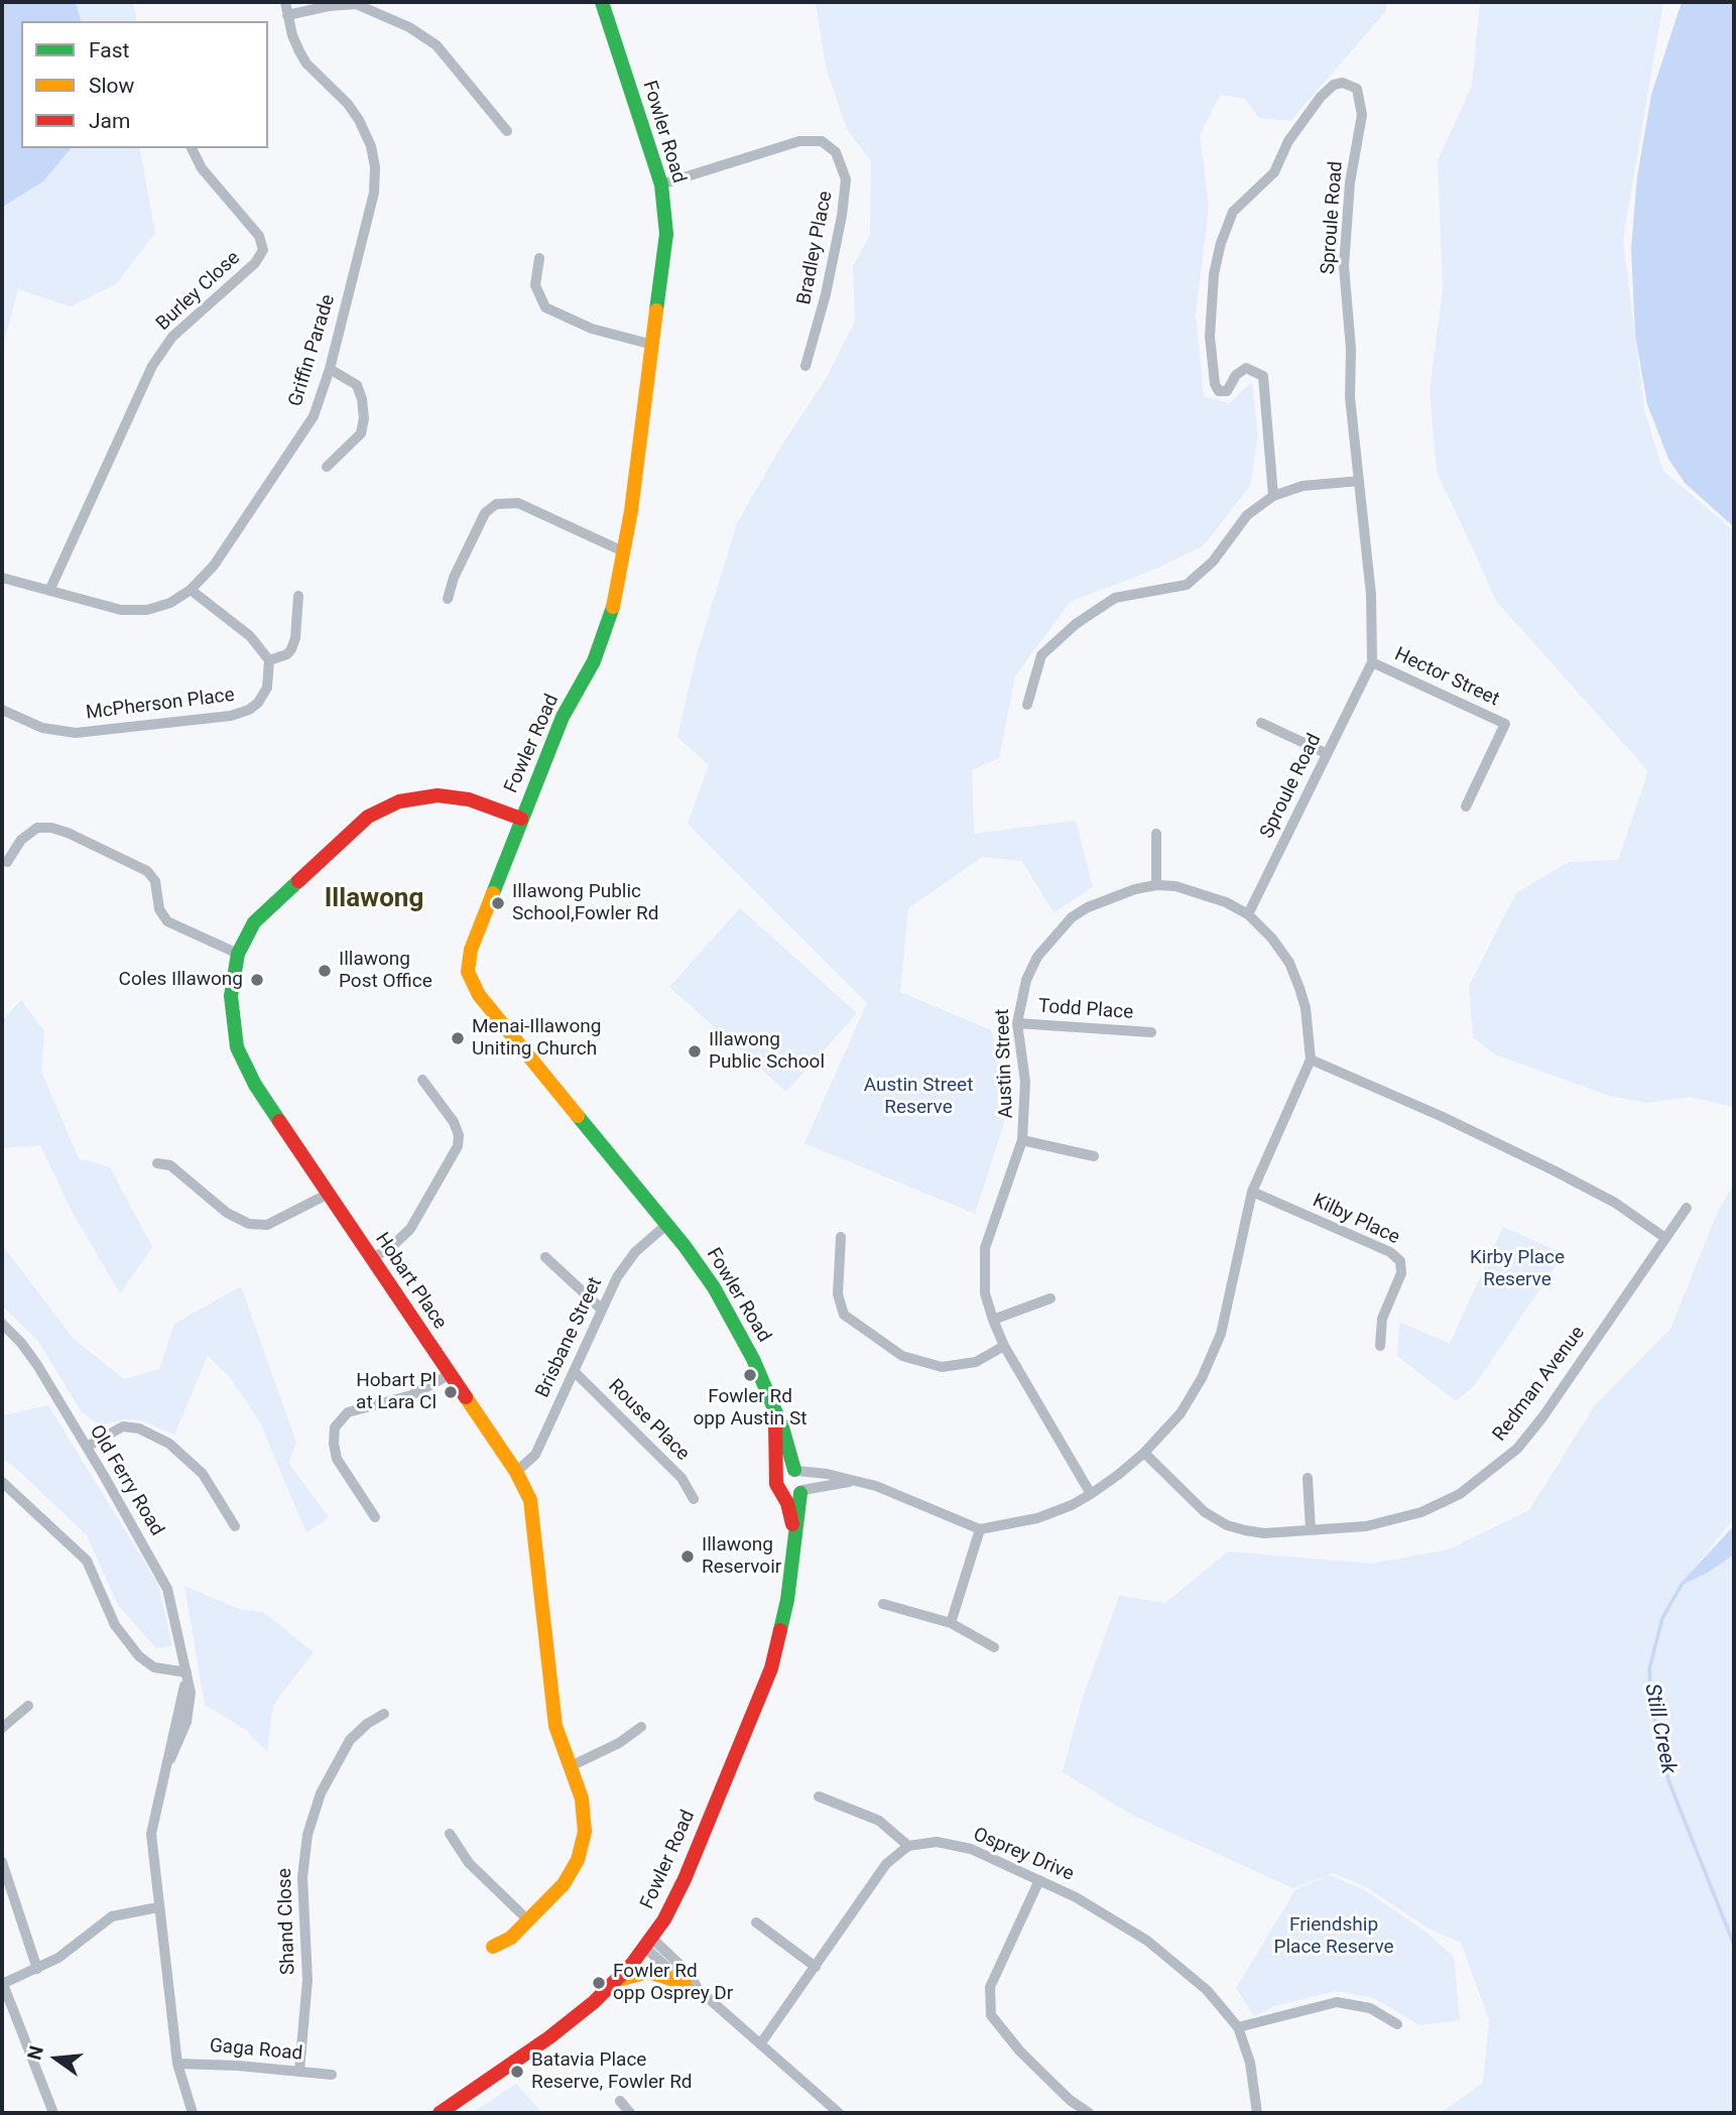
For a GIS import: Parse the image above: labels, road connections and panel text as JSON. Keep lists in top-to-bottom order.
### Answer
{
  "streets": {
    "street": [
      "Fowler Road",
      "Sproule Road",
      "Bradley Place",
      "Burley Close",
      "Griffin Parade",
      "Hector Street",
      "McPherson Place",
      "Todd Place",
      "Austin Street",
      "Kilby Place",
      "Hobart Place",
      "Brisbane Street",
      "Redman Avenue",
      "Rouse Place",
      "Old Ferry Road",
      "Osprey Drive",
      "Shand Close",
      "Gaga Road"
    ]
  },
  "crossings": [
    ["Fowler Road", "Bradley Place"],
    ["Fowler Road", "Hobart Place"],
    ["Fowler Road", "Brisbane Street"],
    ["Sproule Road", "Hector Street"],
    ["Sproule Road", "Austin Street"],
    ["Burley Close", "Griffin Parade"],
    ["Todd Place", "Austin Street"],
    ["Austin Street", "Kilby Place"],
    ["Austin Street", "Redman Avenue"],
    ["Hobart Place", "Brisbane Street"],
    ["Brisbane Street", "Rouse Place"],
    ["Old Ferry Road", "Gaga Road"],
    ["Shand Close", "Gaga Road"]
  ],
  "districts": ["Illawong"],
  "water": ["Still Creek"],
  "parks": ["Austin Street Reserve", "Kirby Place Reserve", "Friendship Place Reserve"],
  "places": [
    "Illawong Public School,Fowler Rd",
    "Illawong Post Office",
    "Coles Illawong",
    "Menai-Illawong Uniting Church",
    "Illawong Public School",
    "Fowler Rd opp Austin St",
    "Hobart Pl at Lara Cl",
    "Illawong Reservoir",
    "Fowler Rd opp Osprey Dr",
    "Batavia Place Reserve, Fowler Rd"
  ],
  "legend": ["Fast", "Slow", "Jam"],
  "north": "left"
}
